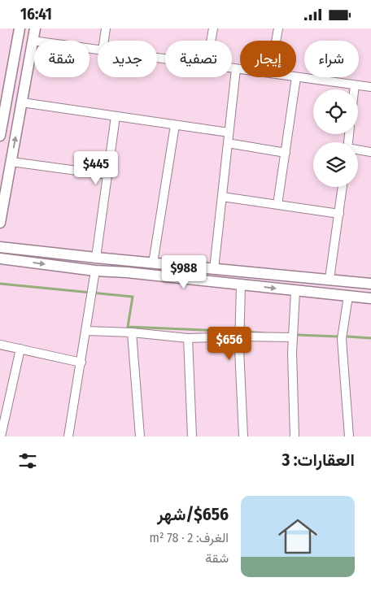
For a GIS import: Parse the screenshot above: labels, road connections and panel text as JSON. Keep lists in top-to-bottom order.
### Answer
{
  "page": {
    "status": "16:41",
    "chip": [
      "شراء",
      "إيجار",
      "تصفية",
      "جديد",
      "شقة"
    ],
    "price": ["$445", "$988", "$656"],
    "heading": "العقارات: 3",
    "list": [
      {
        "name": "$656/شهر",
        "note": "الغرف: 2 · 78 m² · شقة"
      }
    ]
  }
}
